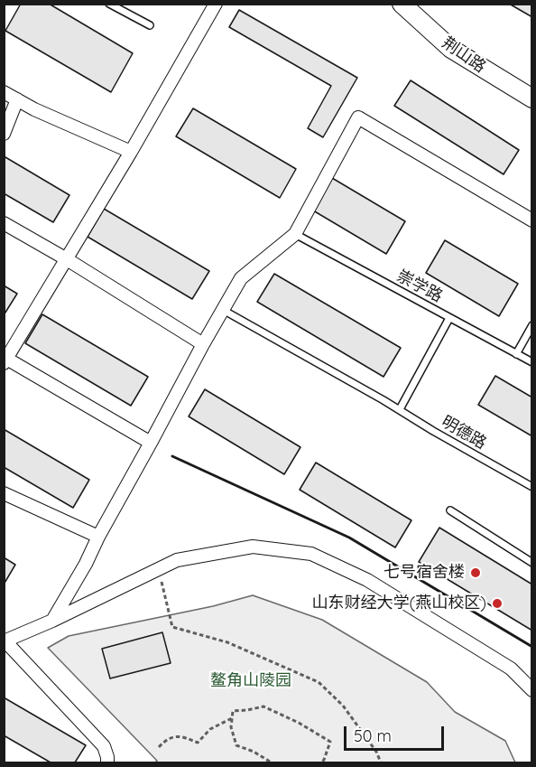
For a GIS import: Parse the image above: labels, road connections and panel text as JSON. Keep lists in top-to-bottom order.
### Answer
{
  "streets": {
    "main road": ["荆山路"],
    "lane": ["崇学路", "明德路"]
  },
  "parks": ["鳌角山陵园"],
  "places": ["七号宿舍楼", "山东财经大学(燕山校区)"],
  "scale_bar": "50 m"
}
